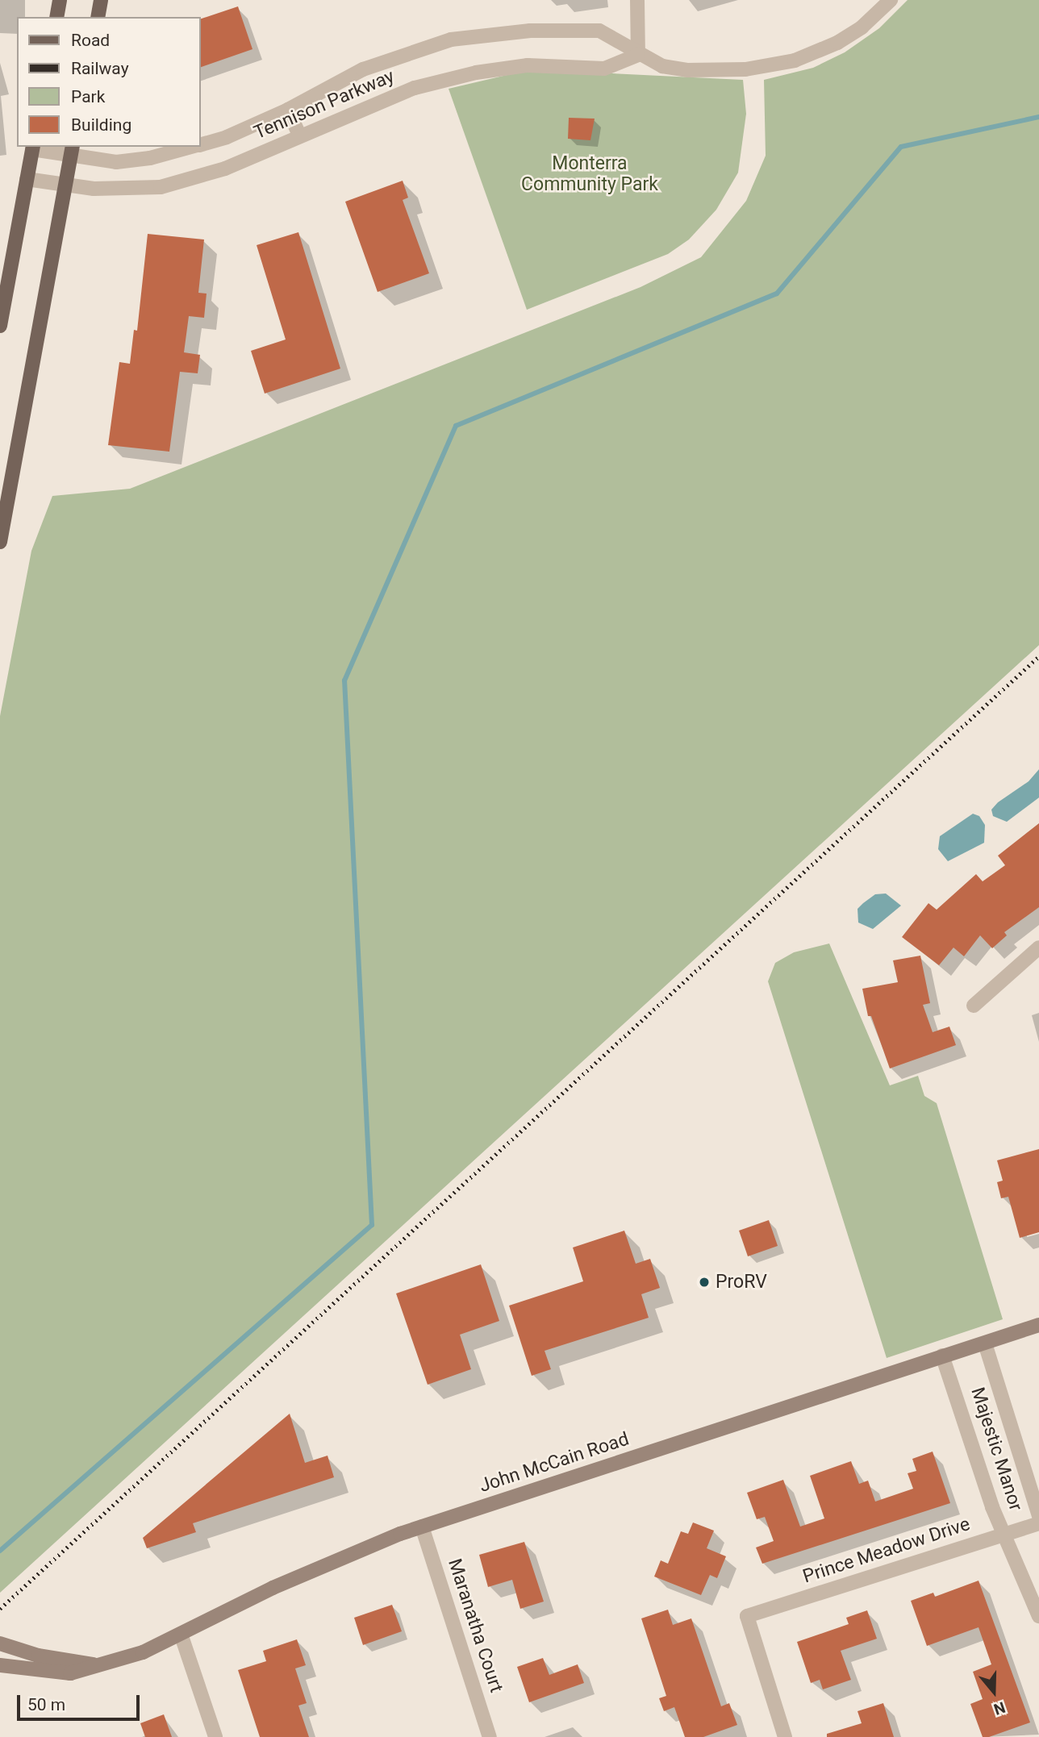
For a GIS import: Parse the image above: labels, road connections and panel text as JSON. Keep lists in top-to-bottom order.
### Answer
{
  "streets": {
    "main road": ["John McCain Road"],
    "street": [
      "Tennison Parkway",
      "Majestic Manor",
      "Prince Meadow Drive",
      "Maranatha Court"
    ]
  },
  "crossings": [
    ["Majestic Manor", "John McCain Road"],
    ["Majestic Manor", "Prince Meadow Drive"],
    ["John McCain Road", "Maranatha Court"]
  ],
  "parks": ["Monterra Community Park"],
  "places": ["ProRV"],
  "legend": [
    "Road",
    "Railway",
    "Park",
    "Building"
  ],
  "scale_bar": "50 m",
  "north": "bottom"
}
